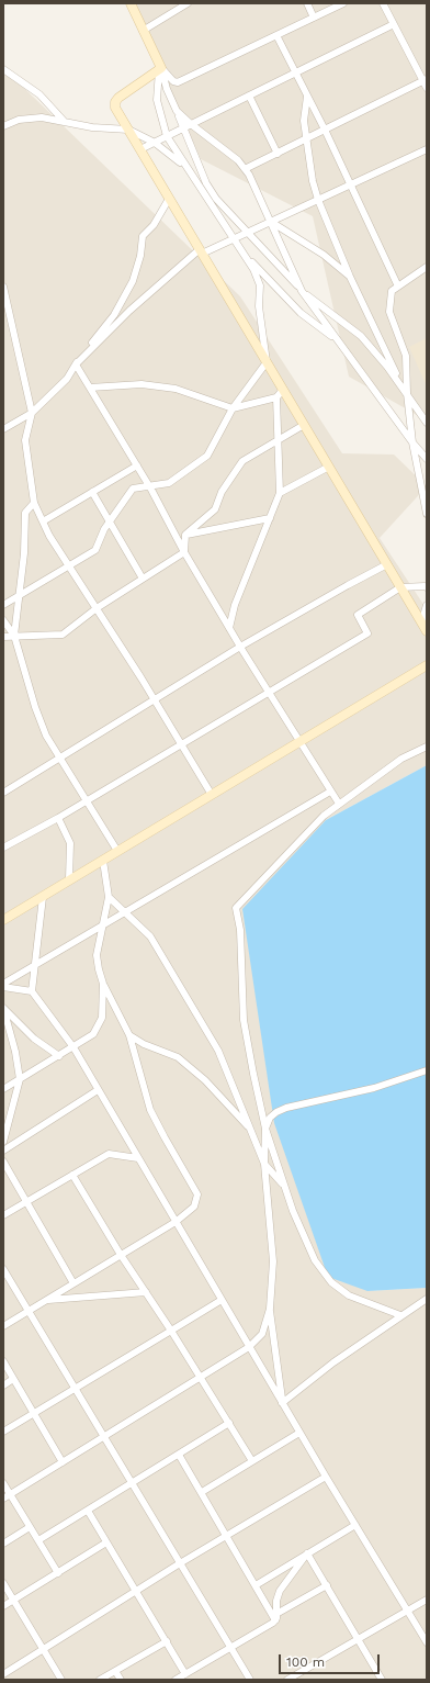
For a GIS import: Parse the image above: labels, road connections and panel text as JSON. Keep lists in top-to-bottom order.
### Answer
{
  "scale_bar": "100 m"
}
